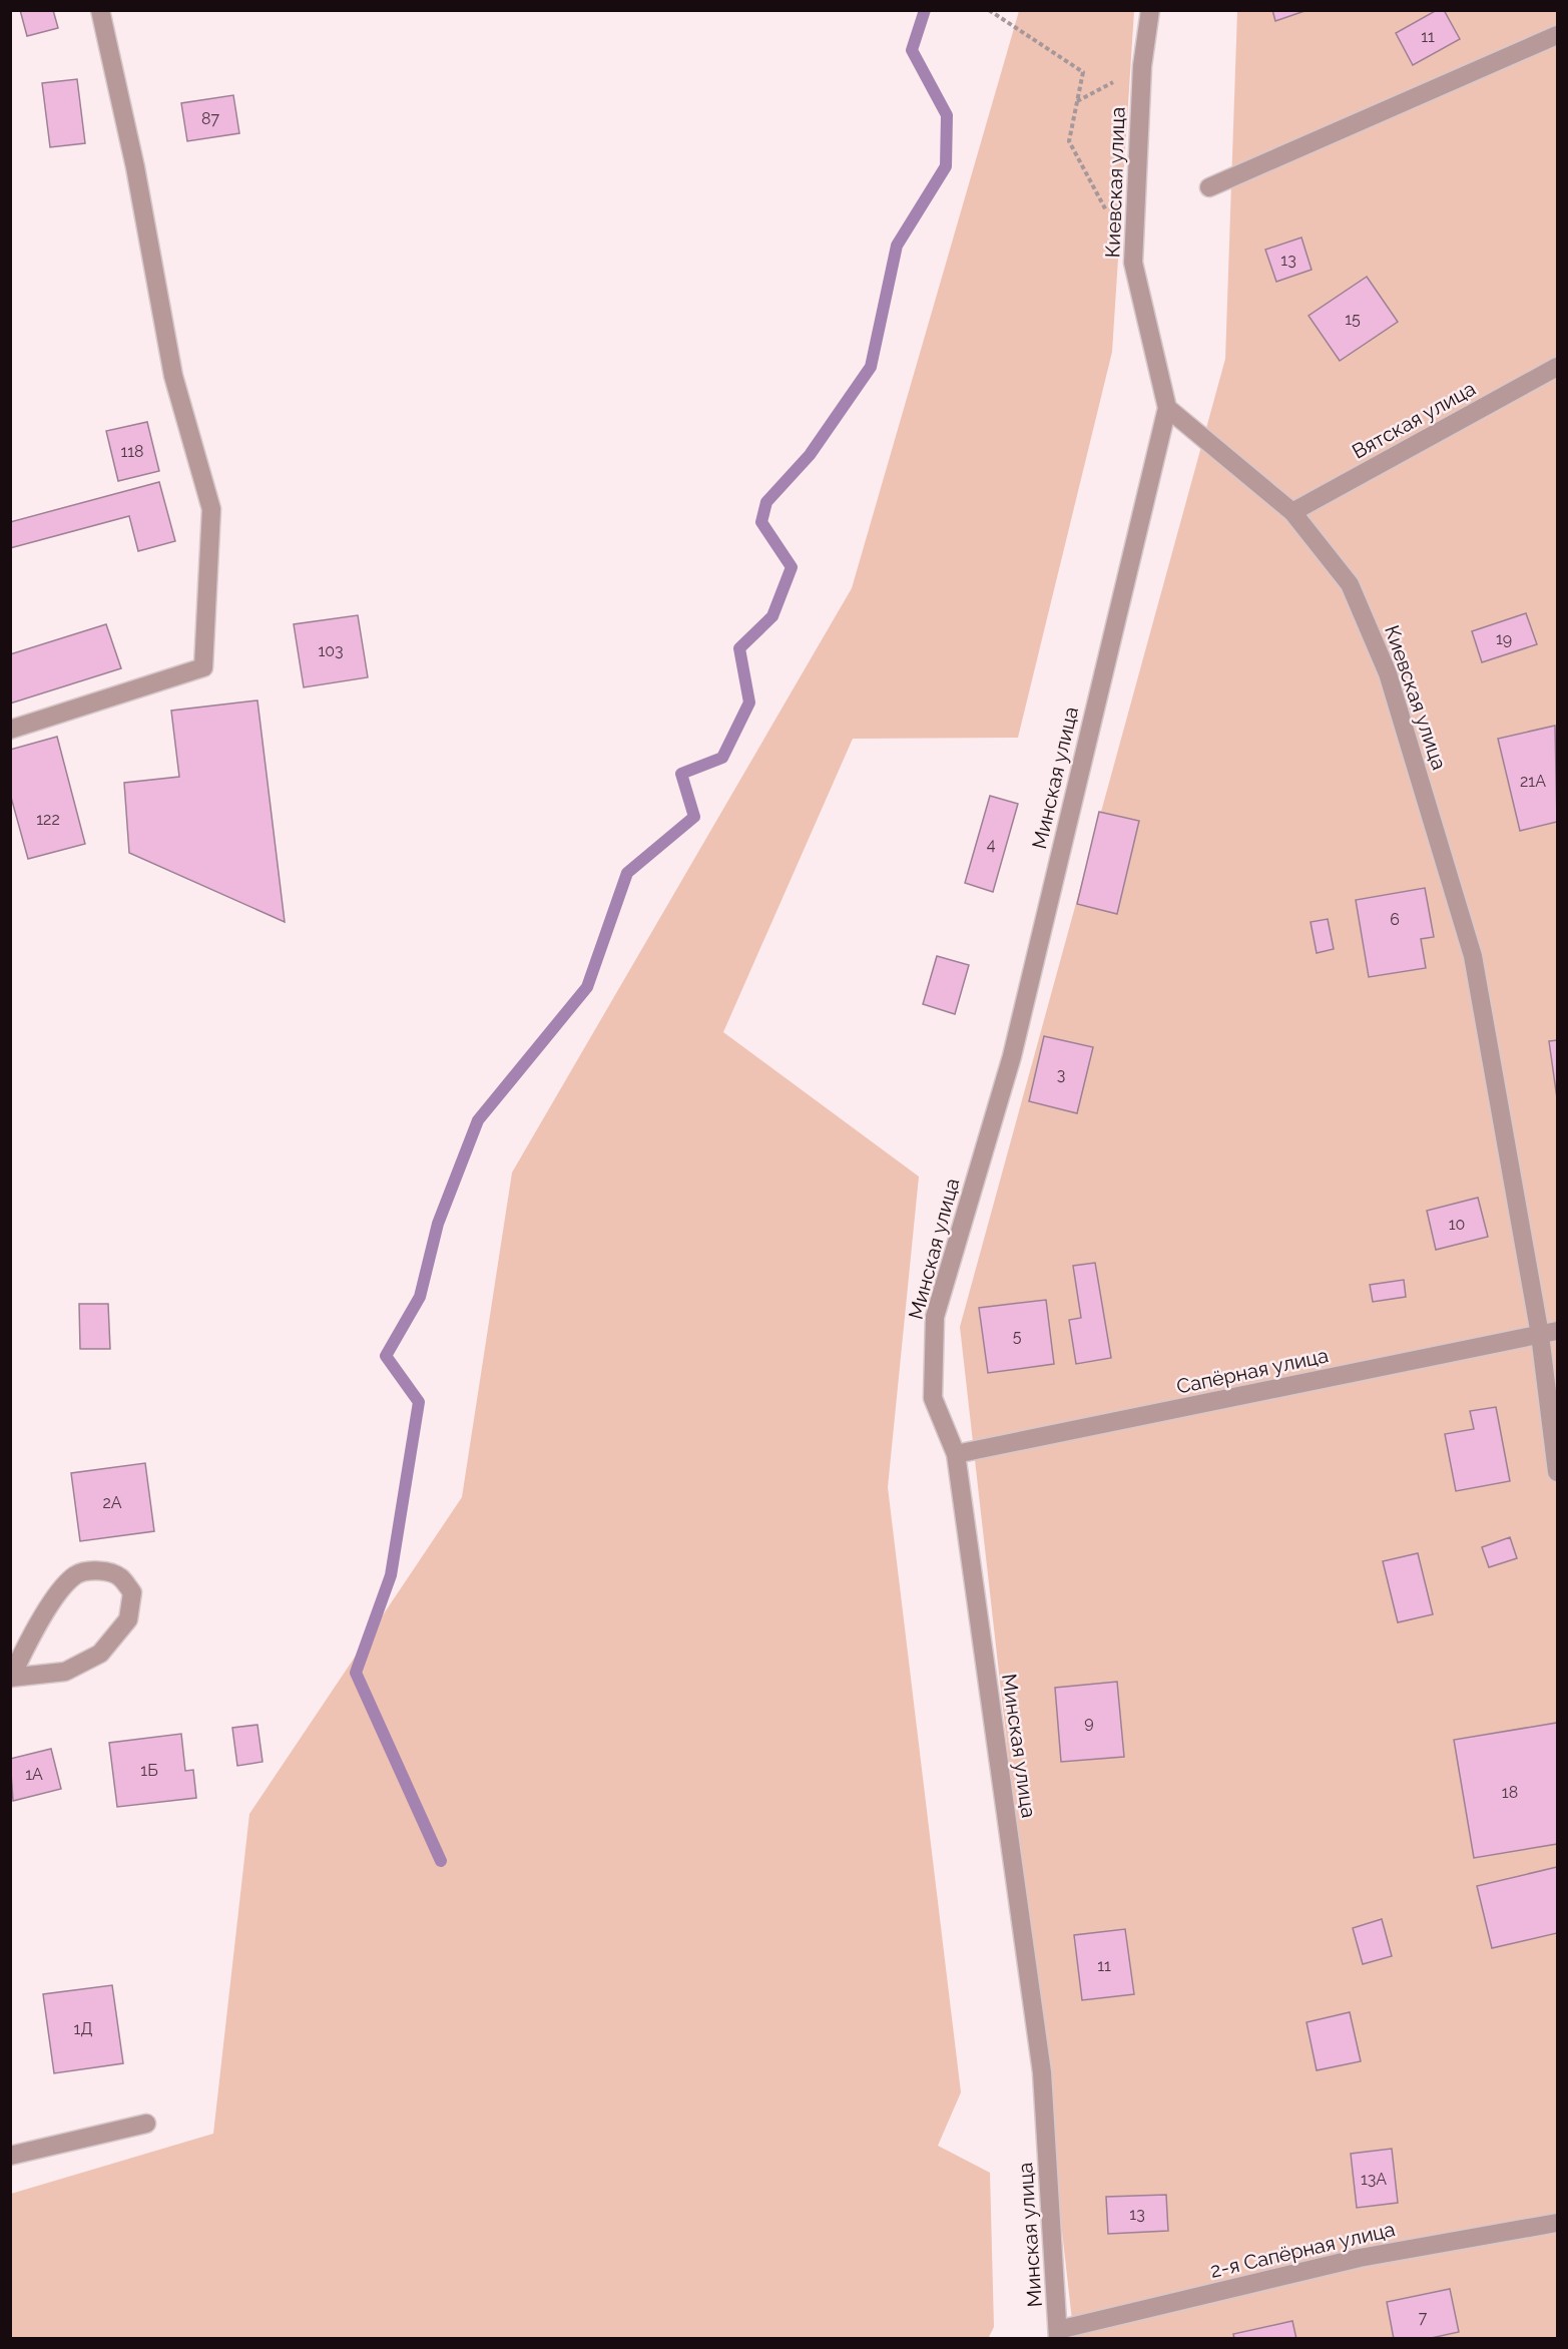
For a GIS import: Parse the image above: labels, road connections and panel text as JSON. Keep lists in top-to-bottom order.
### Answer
{
  "streets": {
    "street": [
      "Киевская улица",
      "Вятская улица",
      "Минская улица",
      "Сапёрная улица",
      "2-я Сапёрная улица"
    ]
  },
  "crossings": [
    ["Киевская улица", "Вятская улица"],
    ["Киевская улица", "Минская улица"],
    ["Киевская улица", "Сапёрная улица"],
    ["Минская улица", "Сапёрная улица"],
    ["Минская улица", "2-я Сапёрная улица"]
  ],
  "house_numbers": [
    "11",
    "87",
    "13",
    "15",
    "118",
    "19",
    "103",
    "21А",
    "122",
    "4",
    "6",
    "3",
    "10",
    "5",
    "2А",
    "9",
    "1Б",
    "1А",
    "18",
    "11",
    "1Д",
    "13А",
    "13",
    "7"
  ]
}
